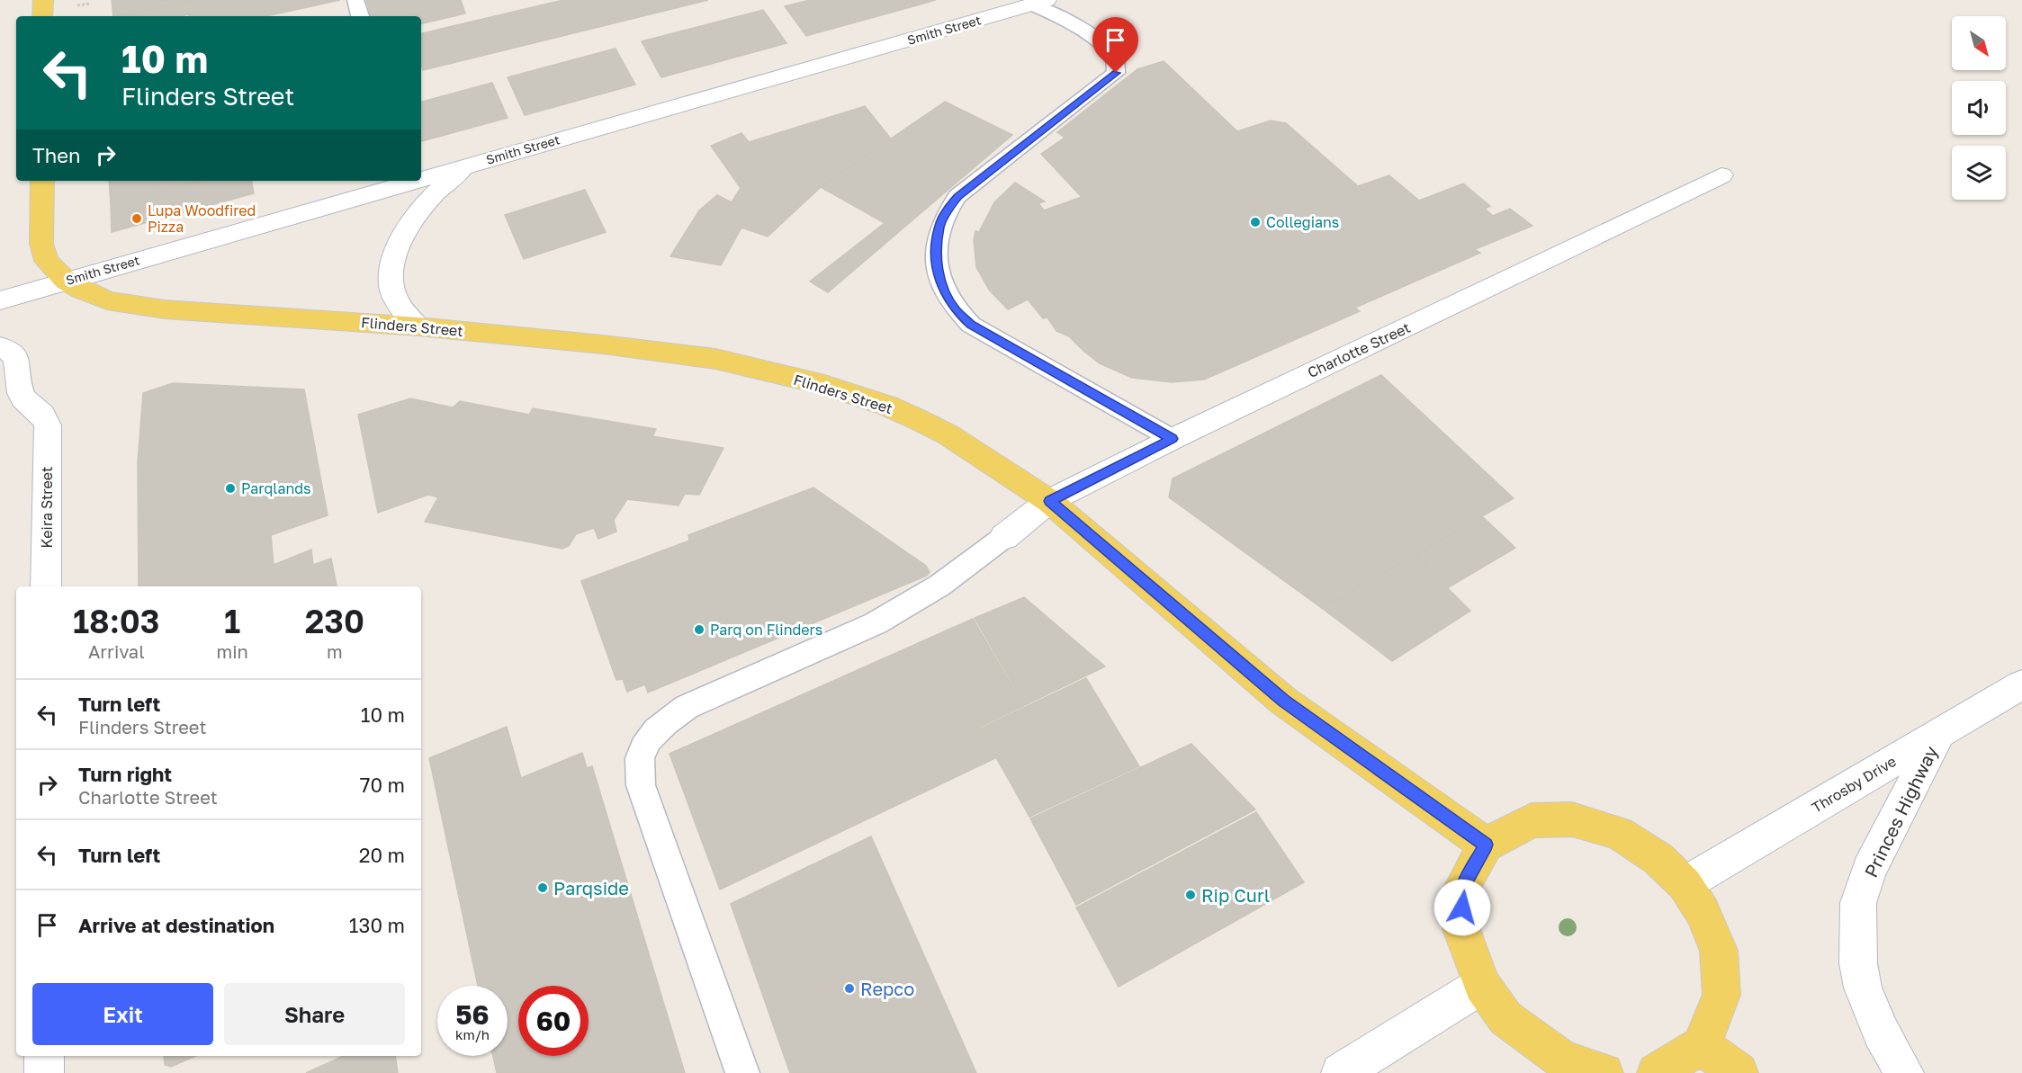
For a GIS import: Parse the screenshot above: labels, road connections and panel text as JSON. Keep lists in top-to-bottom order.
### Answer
{
  "streets": {
    "main road": ["Flinders Street"],
    "street": [
      "Smith Street",
      "Charlotte Street",
      "Keira Street",
      "Throsby Drive",
      "Princes Highway"
    ]
  },
  "crossings": [
    ["Smith Street", "Flinders Street"],
    ["Flinders Street", "Charlotte Street"],
    ["Throsby Drive", "Princes Highway"]
  ],
  "places": [
    "Lupa Woodfired Pizza",
    "Collegians",
    "Parqlands",
    "Parq on Flinders",
    "Parqside",
    "Rip Curl",
    "Repco"
  ],
  "north": "bottom right",
  "page": {
    "turn": ["10 m", "Flinders Street"],
    "then": "Then",
    "eta": [
      "18:03",
      "Arrival",
      "1",
      "min",
      "230",
      "m"
    ],
    "list": [
      {
        "name": "Turn left",
        "note": "Flinders Street",
        "value": "10 m"
      },
      {
        "name": "Turn right",
        "note": "Charlotte Street",
        "value": "70 m"
      },
      {
        "name": "Turn left",
        "value": "20 m"
      },
      {
        "name": "Arrive at destination",
        "value": "130 m"
      }
    ],
    "buttons": ["Exit", "Share"],
    "speed": "56 km/h",
    "limit": "60"
  }
}
